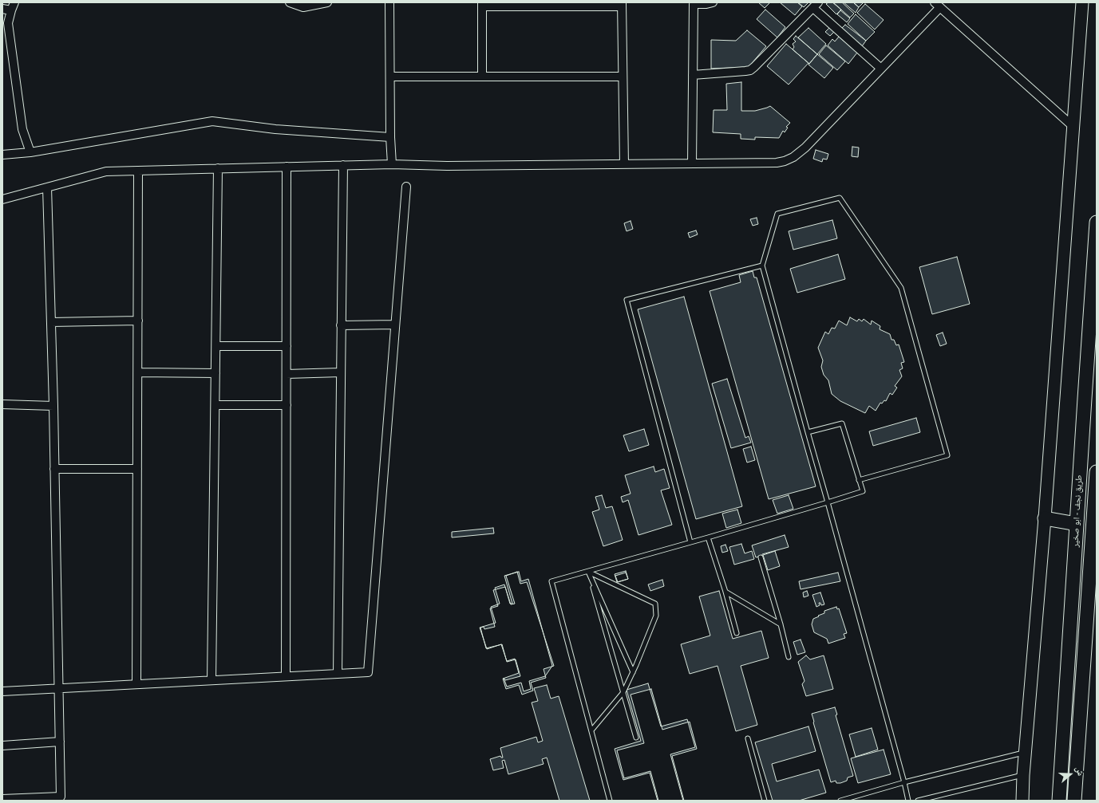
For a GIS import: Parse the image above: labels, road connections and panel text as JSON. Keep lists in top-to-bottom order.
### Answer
{
  "streets": {
    "highway": ["طريق نجف - ابو صخير"]
  },
  "north": "right"
}
